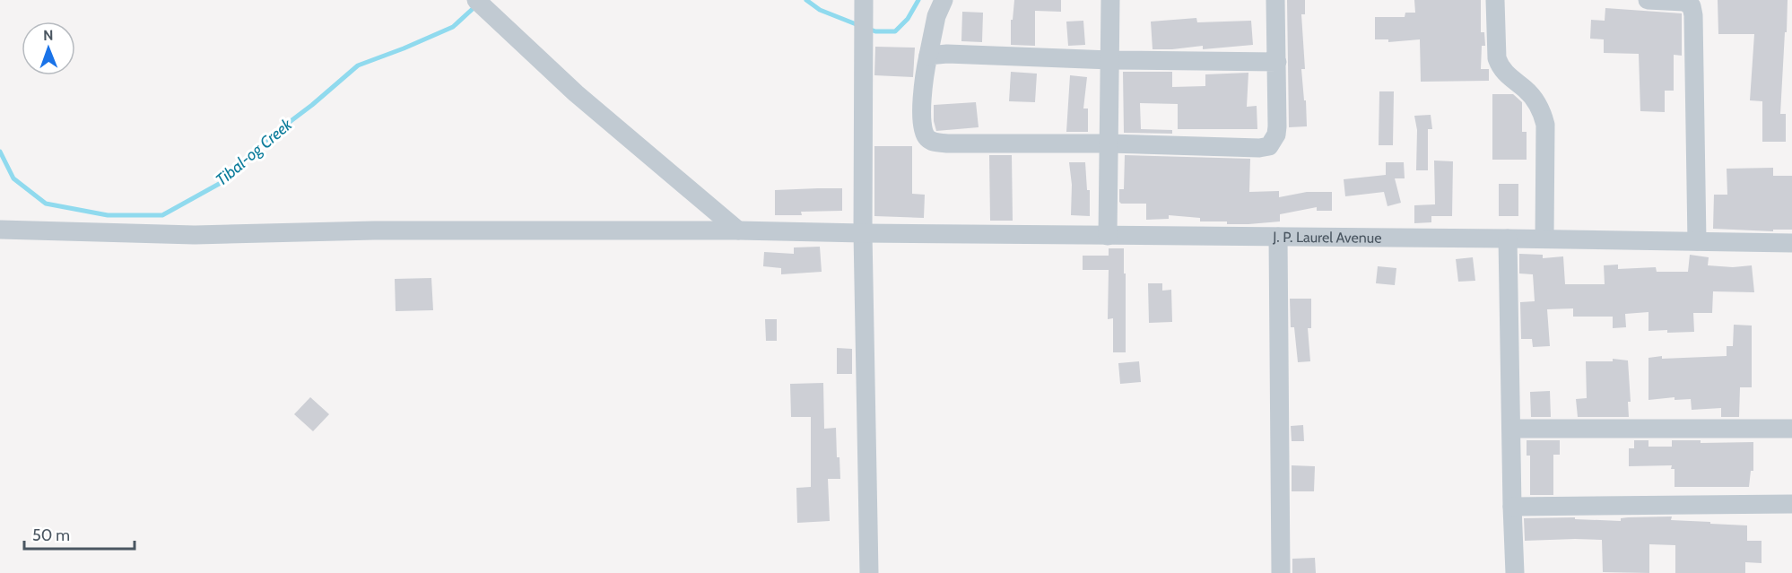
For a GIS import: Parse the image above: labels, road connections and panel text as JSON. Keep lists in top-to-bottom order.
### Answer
{
  "streets": {
    "street": ["J. P. Laurel Avenue"]
  },
  "water": ["Tibal-og Creek"],
  "scale_bar": "50 m",
  "north": "top"
}
